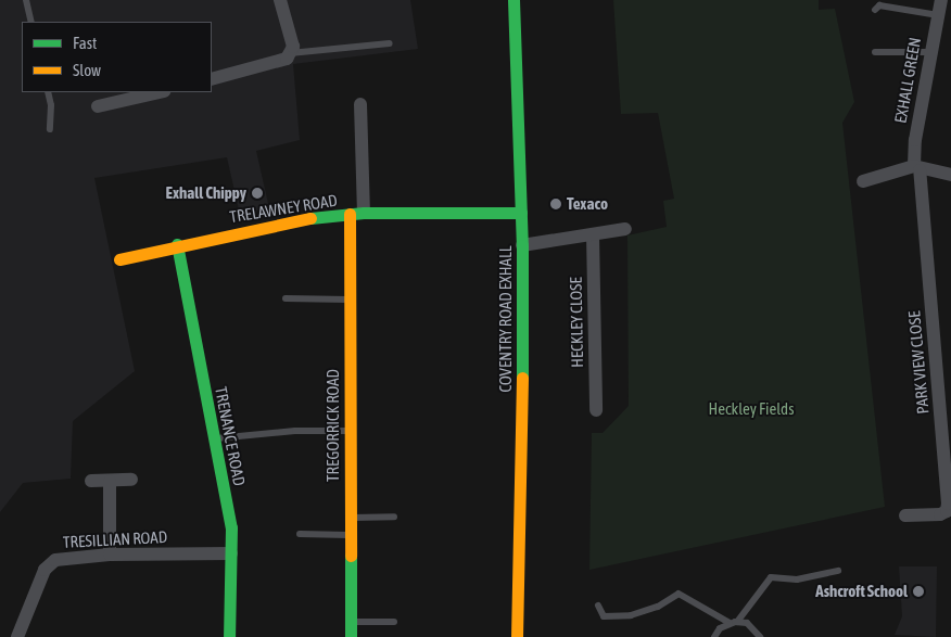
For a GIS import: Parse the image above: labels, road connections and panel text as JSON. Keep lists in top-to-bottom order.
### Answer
{
  "streets": {
    "street": [
      "EXHALL GREEN",
      "TRELAWNEY ROAD",
      "COVENTRY ROAD EXHALL",
      "HECKLEY CLOSE",
      "PARK VIEW CLOSE",
      "TREGORRICK ROAD",
      "TRENANCE ROAD",
      "TRESILLIAN ROAD"
    ]
  },
  "crossings": [
    ["EXHALL GREEN", "PARK VIEW CLOSE"],
    ["TRELAWNEY ROAD", "COVENTRY ROAD EXHALL"],
    ["TRELAWNEY ROAD", "TREGORRICK ROAD"],
    ["TRELAWNEY ROAD", "TRENANCE ROAD"],
    ["TRENANCE ROAD", "TRESILLIAN ROAD"]
  ],
  "parks": ["Heckley Fields"],
  "places": ["Exhall Chippy", "Texaco", "Ashcroft School"],
  "legend": ["Fast", "Slow"]
}
